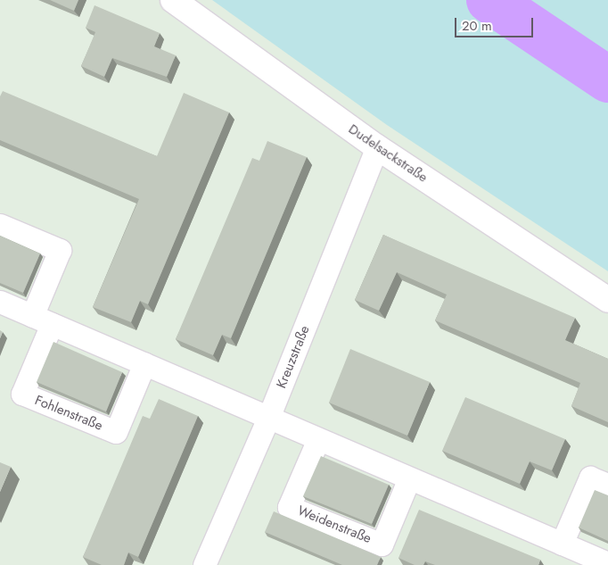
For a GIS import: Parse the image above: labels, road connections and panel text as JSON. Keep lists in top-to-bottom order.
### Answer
{
  "streets": {
    "street": [
      "Dudelsackstraße",
      "Kreuzstraße",
      "Fohlenstraße",
      "Weidenstraße"
    ]
  },
  "crossings": [
    ["Dudelsackstraße", "Kreuzstraße"]
  ],
  "scale_bar": "20 m"
}
